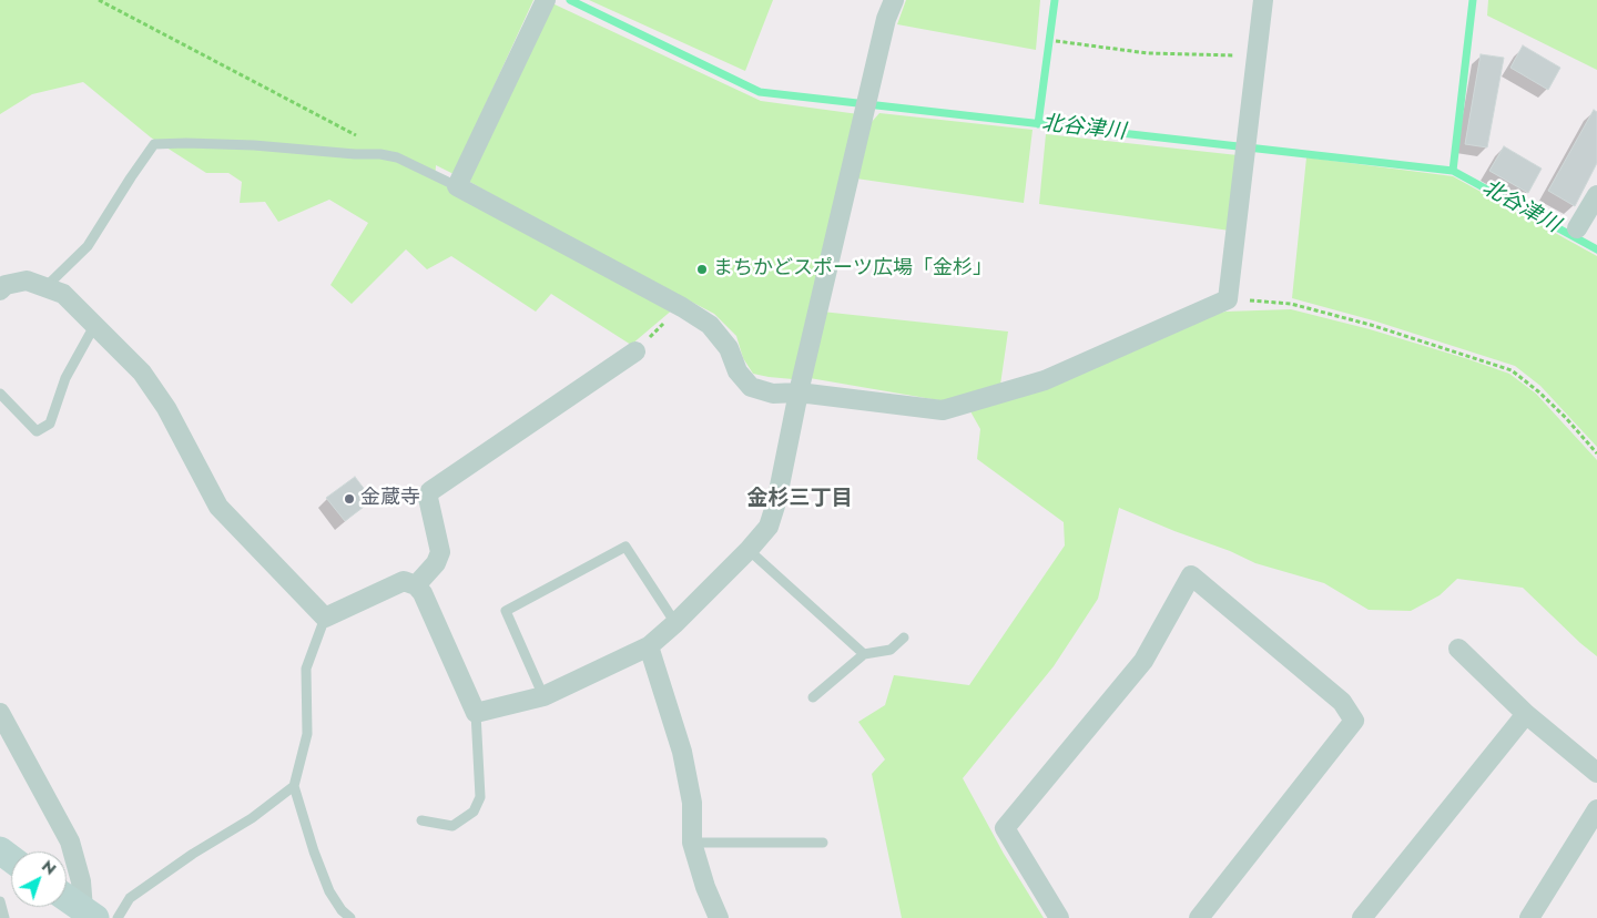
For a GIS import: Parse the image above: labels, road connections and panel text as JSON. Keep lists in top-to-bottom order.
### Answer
{
  "districts": ["金杉三丁目"],
  "water": ["北谷津川"],
  "places": ["まちかどスポーツ広場「金杉」", "金蔵寺"],
  "north": "top right"
}
